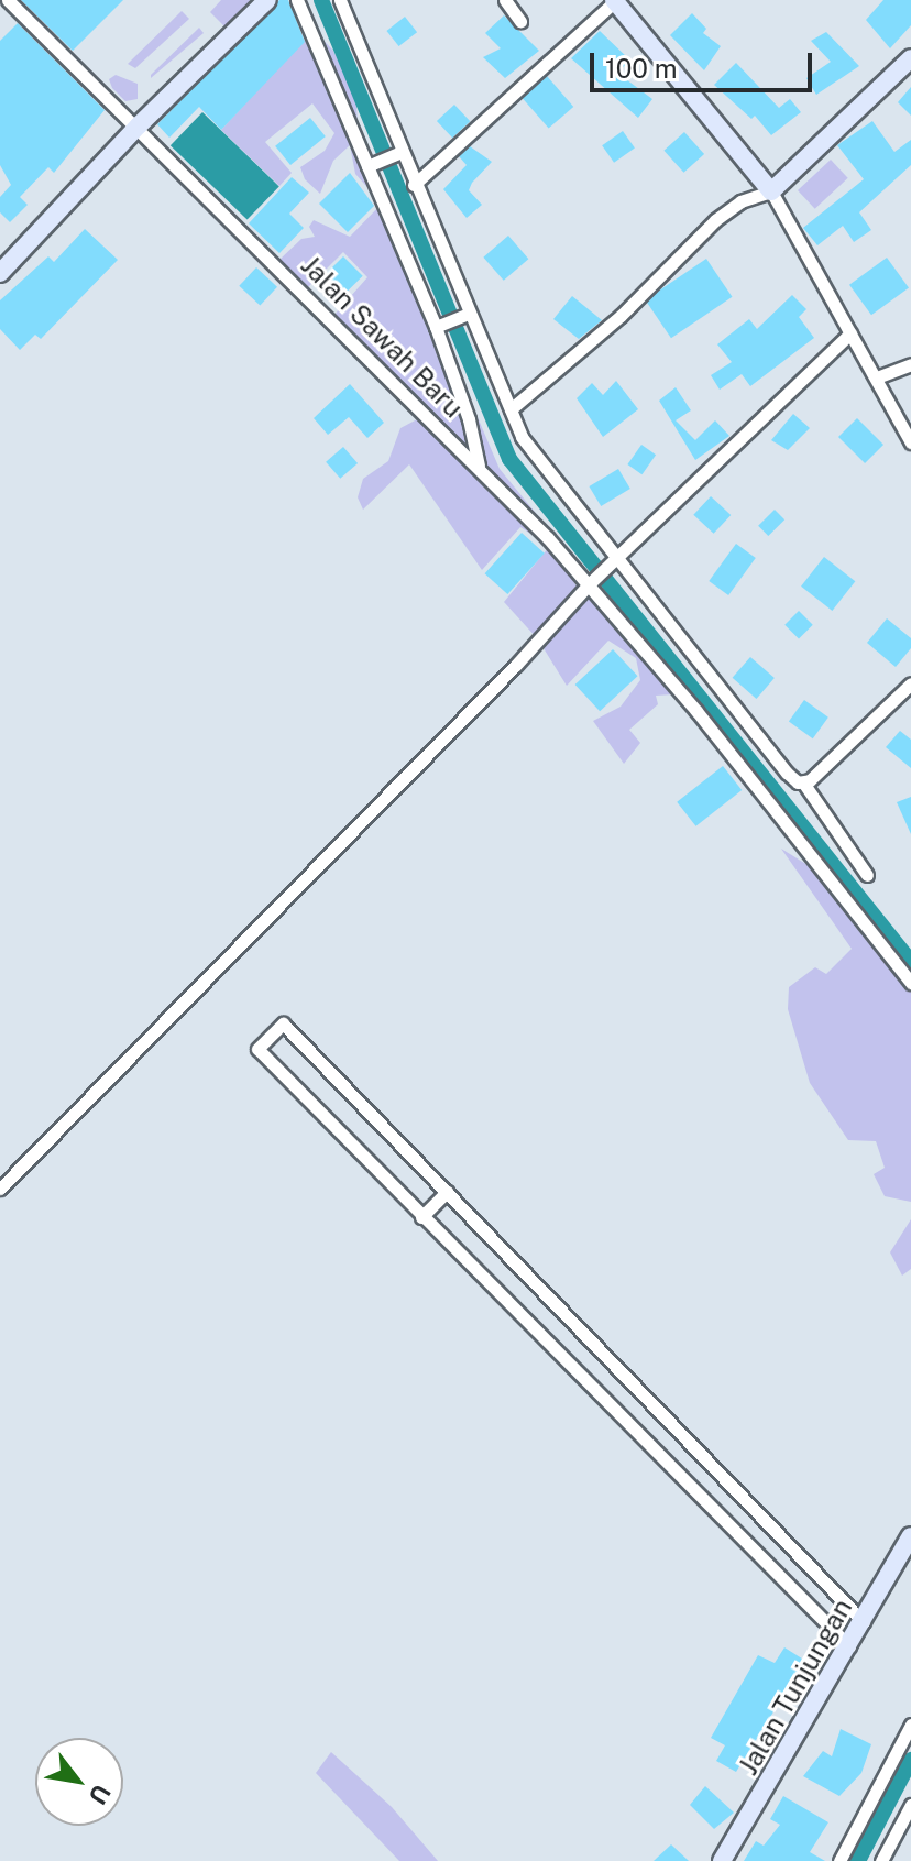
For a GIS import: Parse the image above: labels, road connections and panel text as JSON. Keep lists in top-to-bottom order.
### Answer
{
  "streets": {
    "main road": ["Jalan Tunjungan"],
    "street": ["Jalan Sawah Baru"]
  },
  "scale_bar": "100 m",
  "north": "bottom right"
}
